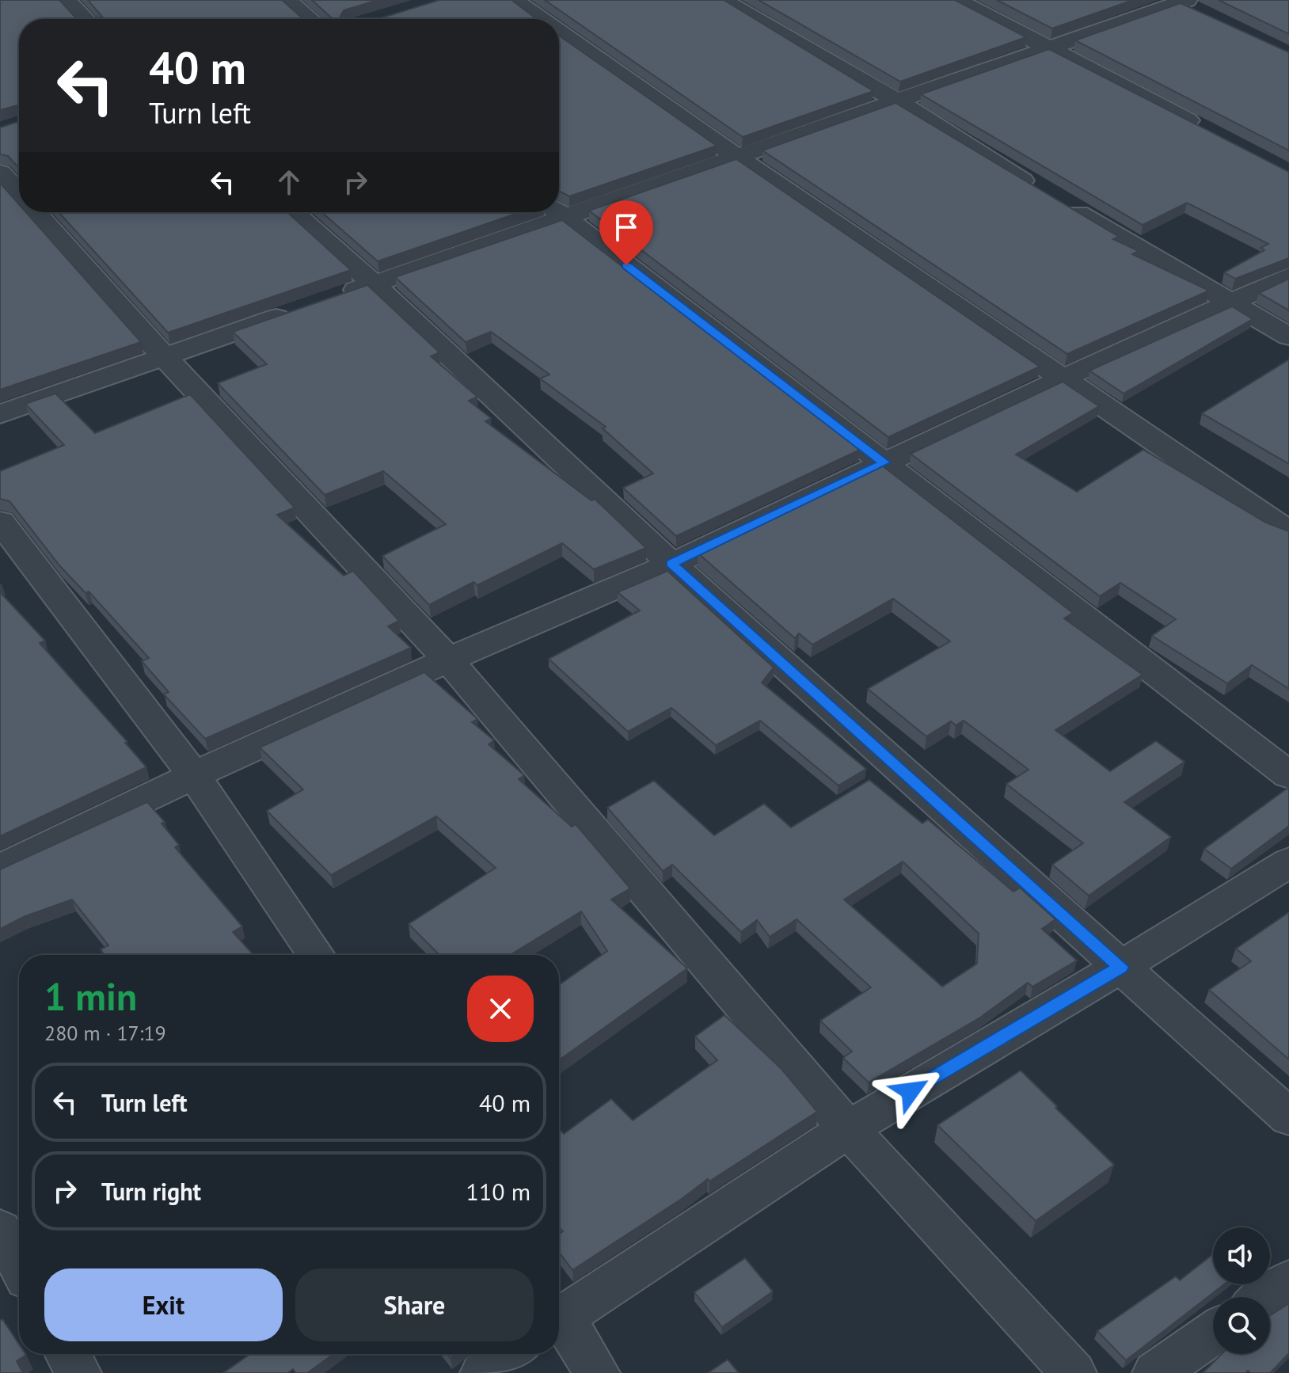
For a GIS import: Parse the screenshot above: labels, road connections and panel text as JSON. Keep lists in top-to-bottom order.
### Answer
{
  "page": {
    "turn": ["40 m", "Turn left"],
    "heading": ["1 min", "280 m · 17:19"],
    "list": [
      {
        "name": "Turn left",
        "value": "40 m"
      },
      {
        "name": "Turn right",
        "value": "110 m"
      }
    ],
    "buttons": ["Exit", "Share"]
  }
}
